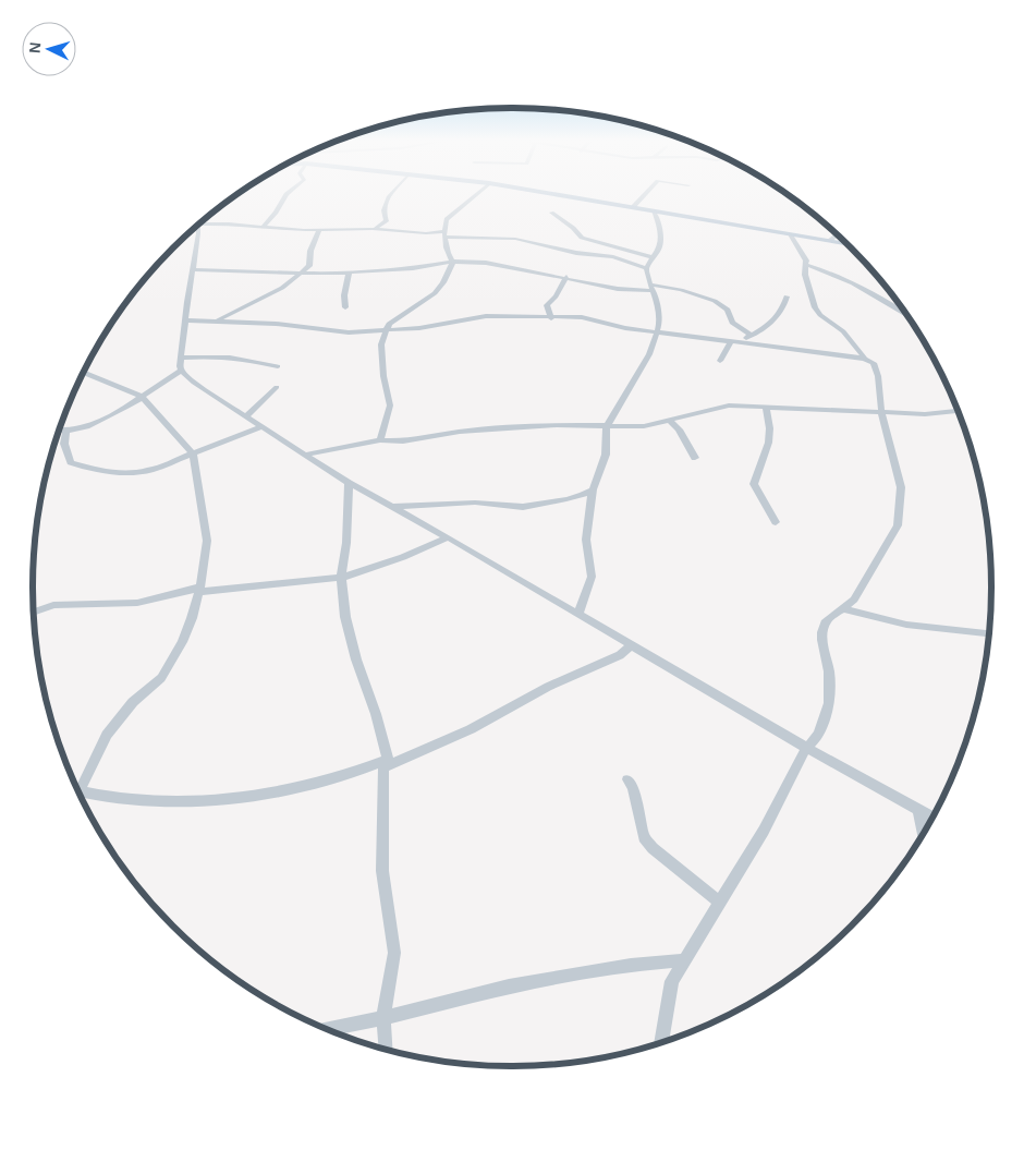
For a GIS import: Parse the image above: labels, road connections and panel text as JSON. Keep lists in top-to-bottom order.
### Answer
{
  "north": "left"
}
